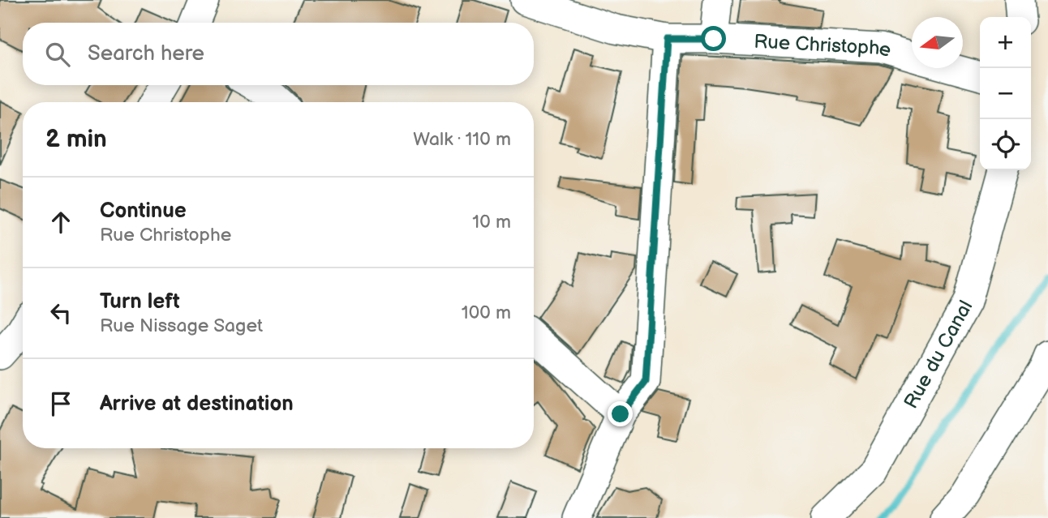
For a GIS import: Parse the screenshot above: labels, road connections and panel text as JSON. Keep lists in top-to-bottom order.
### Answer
{
  "streets": {
    "street": ["Rue Christophe", "Rue du Canal"]
  },
  "north": "left",
  "page": {
    "map_buttons": ["+", "−"],
    "search": "Search here",
    "heading": ["2 min", "Walk · 110 m"],
    "list": [
      ["Continue", "Rue Christophe", "10 m"],
      ["Turn left", "Rue Nissage Saget", "100 m"],
      "Arrive at destination"
    ]
  }
}
